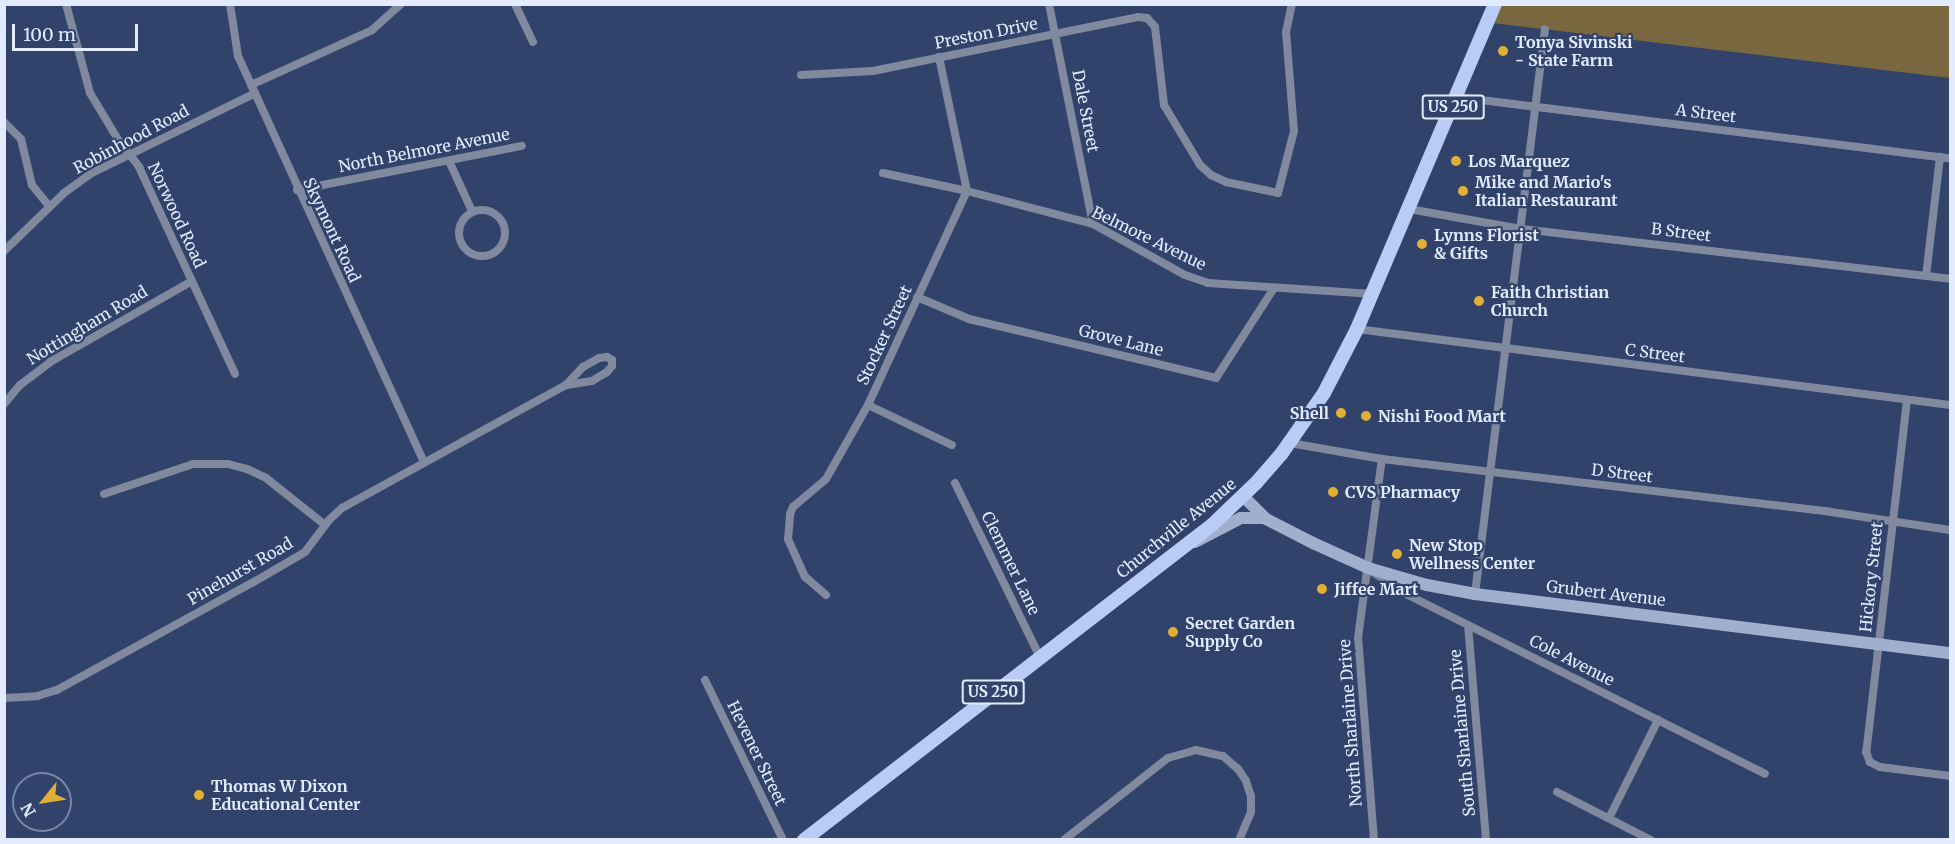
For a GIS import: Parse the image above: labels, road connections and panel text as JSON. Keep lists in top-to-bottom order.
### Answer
{
  "streets": {
    "main road": ["US 250", "Churchville Avenue"],
    "street": [
      "Preston Drive",
      "Dale Street",
      "A Street",
      "Robinhood Road",
      "North Belmore Avenue",
      "Norwood Road",
      "Skymont Road",
      "B Street",
      "Belmore Avenue",
      "Nottingham Road",
      "Stocker Street",
      "Grove Lane",
      "C Street",
      "D Street",
      "Clemmer Lane",
      "Pinehurst Road",
      "Hickory Street",
      "Grubert Avenue",
      "Cole Avenue",
      "North Sharlaine Drive",
      "South Sharlaine Drive",
      "Hevener Street"
    ]
  },
  "crossings": [
    ["Preston Drive", "Dale Street"],
    ["Dale Street", "Belmore Avenue"],
    ["A Street", "Churchville Avenue"],
    ["Robinhood Road", "Norwood Road"],
    ["Robinhood Road", "Skymont Road"],
    ["North Belmore Avenue", "Skymont Road"],
    ["Norwood Road", "Nottingham Road"],
    ["Skymont Road", "Pinehurst Road"],
    ["B Street", "Churchville Avenue"],
    ["Belmore Avenue", "Stocker Street"],
    ["Belmore Avenue", "Grove Lane"],
    ["Belmore Avenue", "Churchville Avenue"],
    ["Stocker Street", "Grove Lane"],
    ["C Street", "Churchville Avenue"],
    ["C Street", "Hickory Street"],
    ["D Street", "Churchville Avenue"],
    ["D Street", "Hickory Street"],
    ["D Street", "North Sharlaine Drive"],
    ["Churchville Avenue", "Clemmer Lane"],
    ["Churchville Avenue", "Grubert Avenue"],
    ["Hickory Street", "Grubert Avenue"],
    ["Grubert Avenue", "Cole Avenue"],
    ["Grubert Avenue", "North Sharlaine Drive"],
    ["Cole Avenue", "North Sharlaine Drive"],
    ["Cole Avenue", "South Sharlaine Drive"]
  ],
  "places": [
    "Tonya Sivinski - State Farm",
    "Los Marquez",
    "Mike and Mario's Italian Restaurant",
    "Lynns Florist & Gifts",
    "Faith Christian Church",
    "Shell",
    "Nishi Food Mart",
    "CVS Pharmacy",
    "New Stop Wellness Center",
    "Jiffee Mart",
    "Secret Garden Supply Co",
    "Thomas W Dixon Educational Center"
  ],
  "scale_bar": "100 m",
  "north": "bottom left"
}
